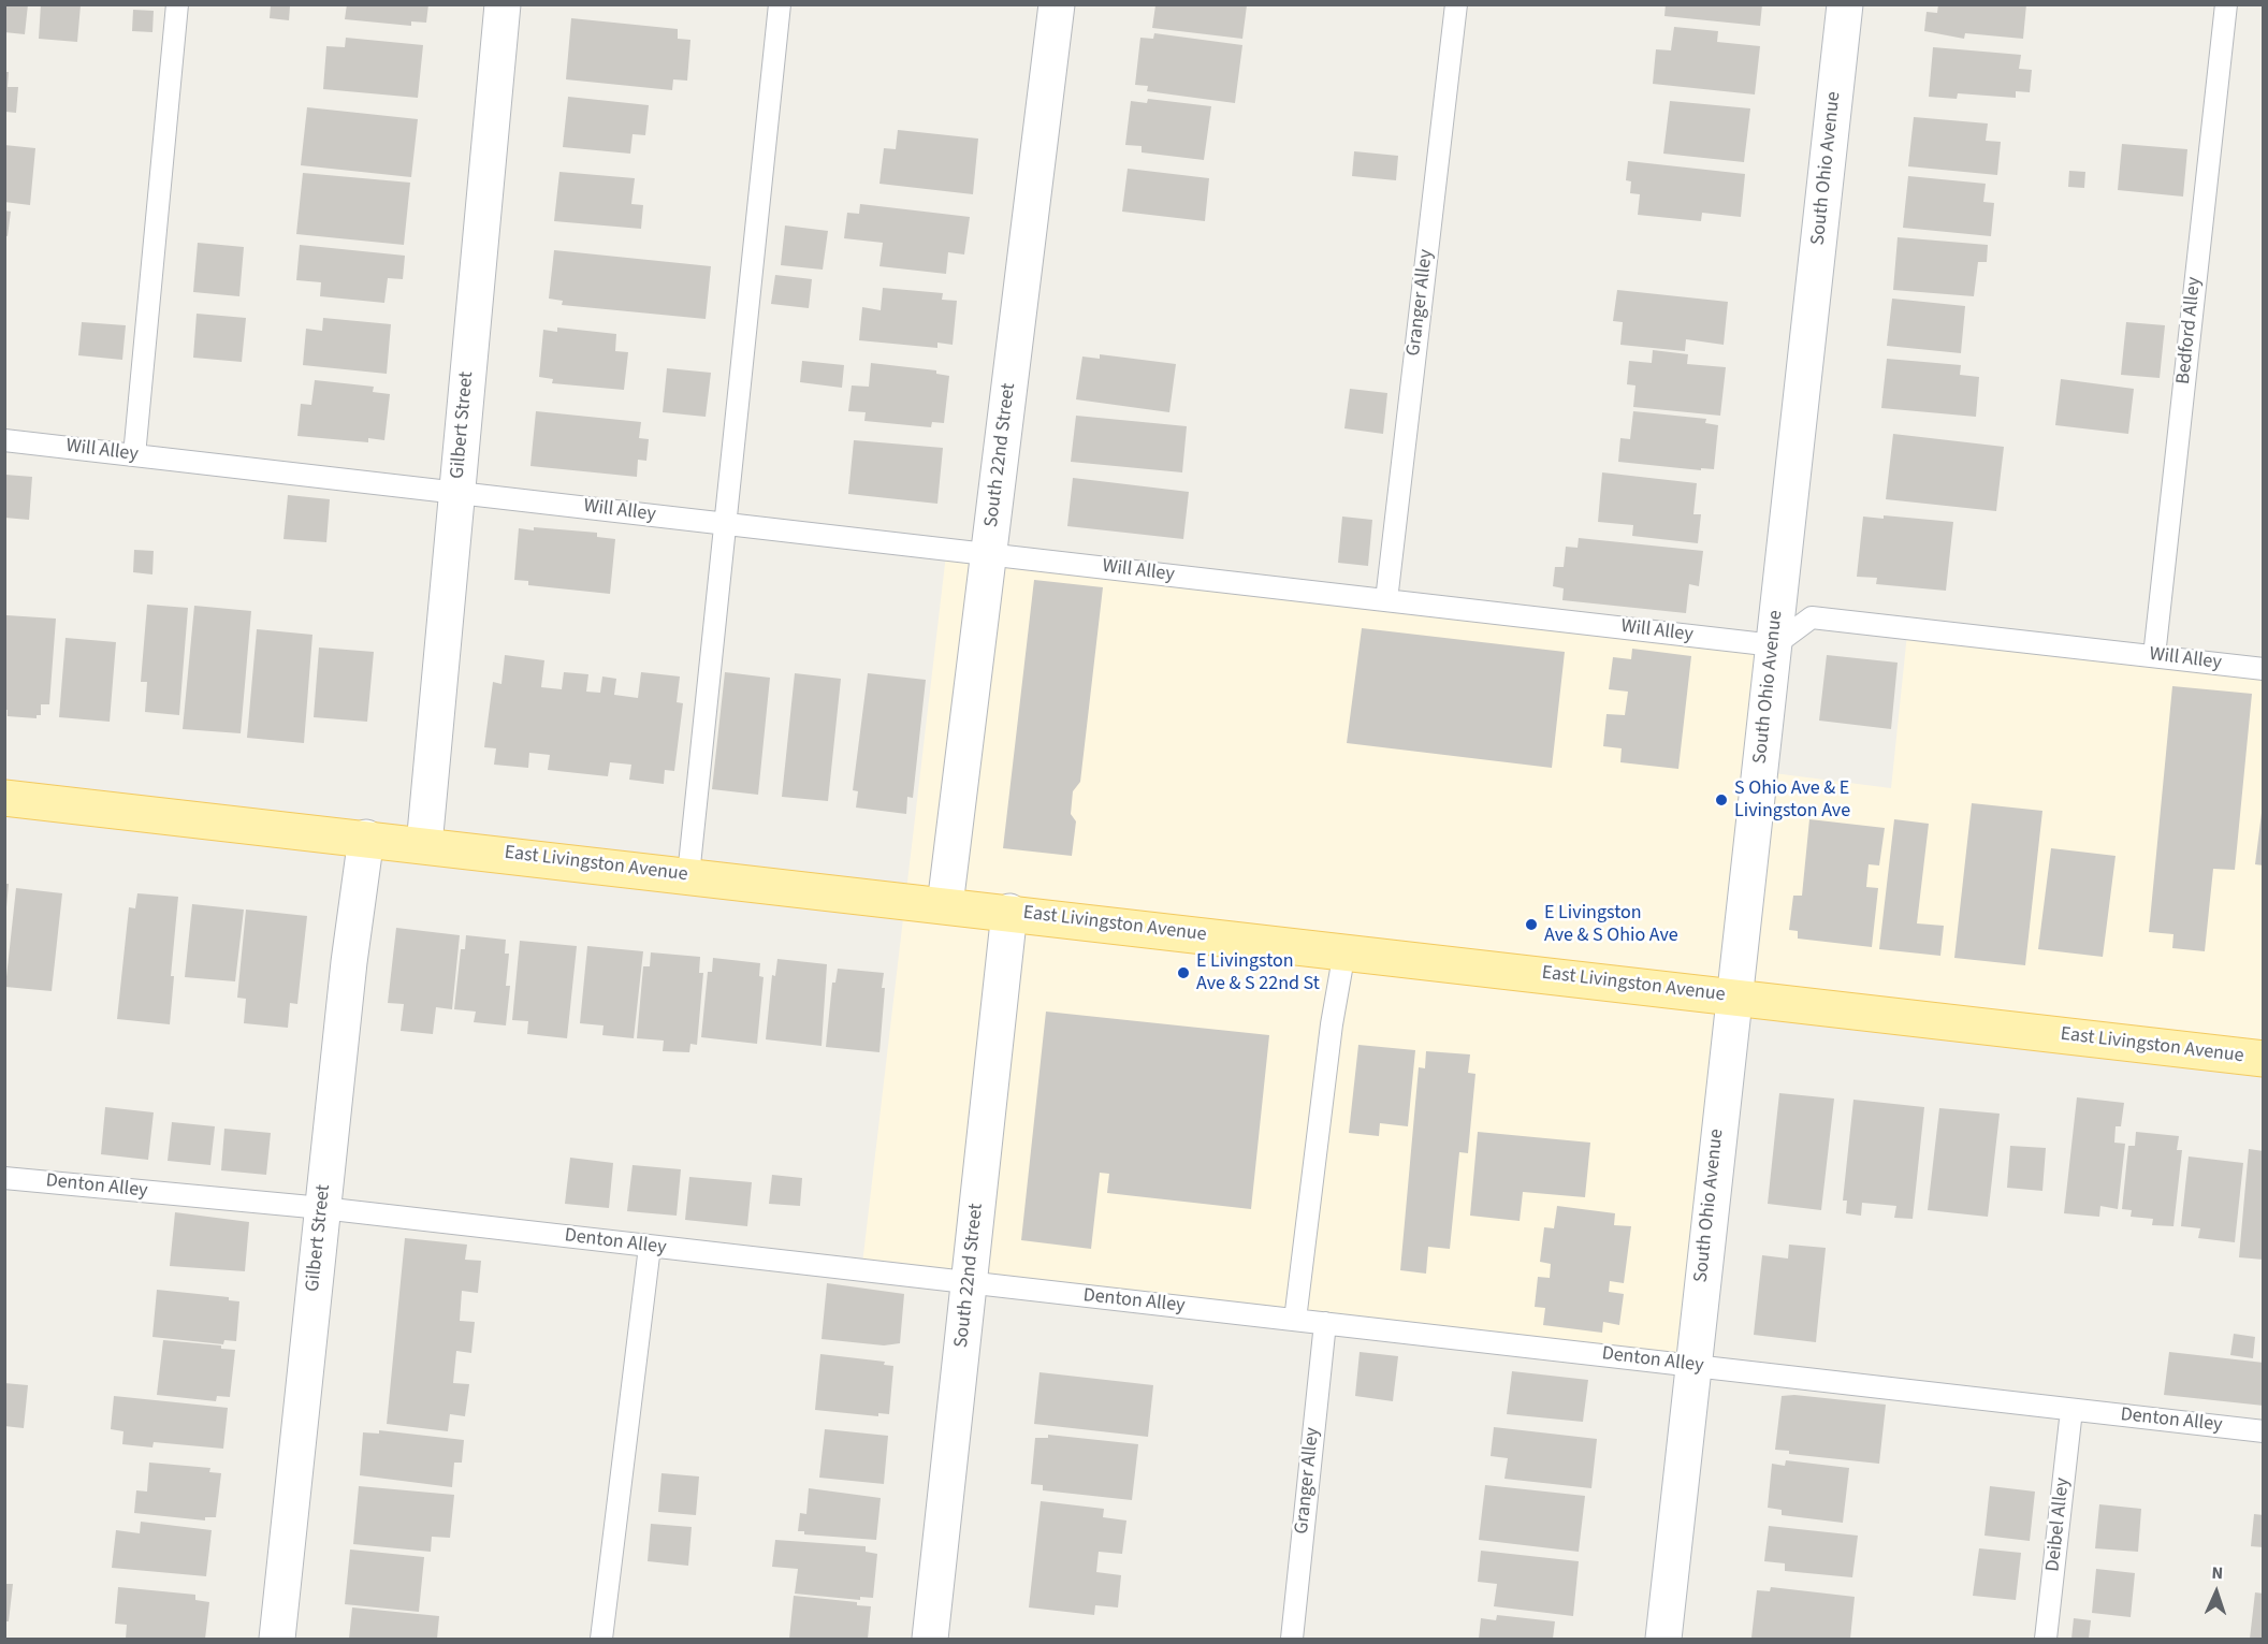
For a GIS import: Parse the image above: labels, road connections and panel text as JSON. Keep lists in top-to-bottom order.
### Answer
{
  "streets": {
    "main road": ["East Livingston Avenue"],
    "street": ["South Ohio Avenue", "Gilbert Street", "South 22nd Street"],
    "lane": [
      "Granger Alley",
      "Bedford Alley",
      "Will Alley",
      "Denton Alley",
      "Deibel Alley"
    ]
  },
  "crossings": [
    ["South Ohio Avenue", "Will Alley"],
    ["South Ohio Avenue", "East Livingston Avenue"],
    ["South Ohio Avenue", "Denton Alley"],
    ["Granger Alley", "Will Alley"],
    ["Granger Alley", "Denton Alley"],
    ["Bedford Alley", "Will Alley"],
    ["Gilbert Street", "Will Alley"],
    ["Gilbert Street", "East Livingston Avenue"],
    ["Gilbert Street", "Denton Alley"],
    ["Will Alley", "South 22nd Street"],
    ["South 22nd Street", "East Livingston Avenue"],
    ["South 22nd Street", "Denton Alley"],
    ["Denton Alley", "Deibel Alley"]
  ],
  "places": ["S Ohio Ave & E Livingston Ave", "E Livingston Ave & S Ohio Ave", "E Livingston Ave & S 22nd St"],
  "north": "top"
}
